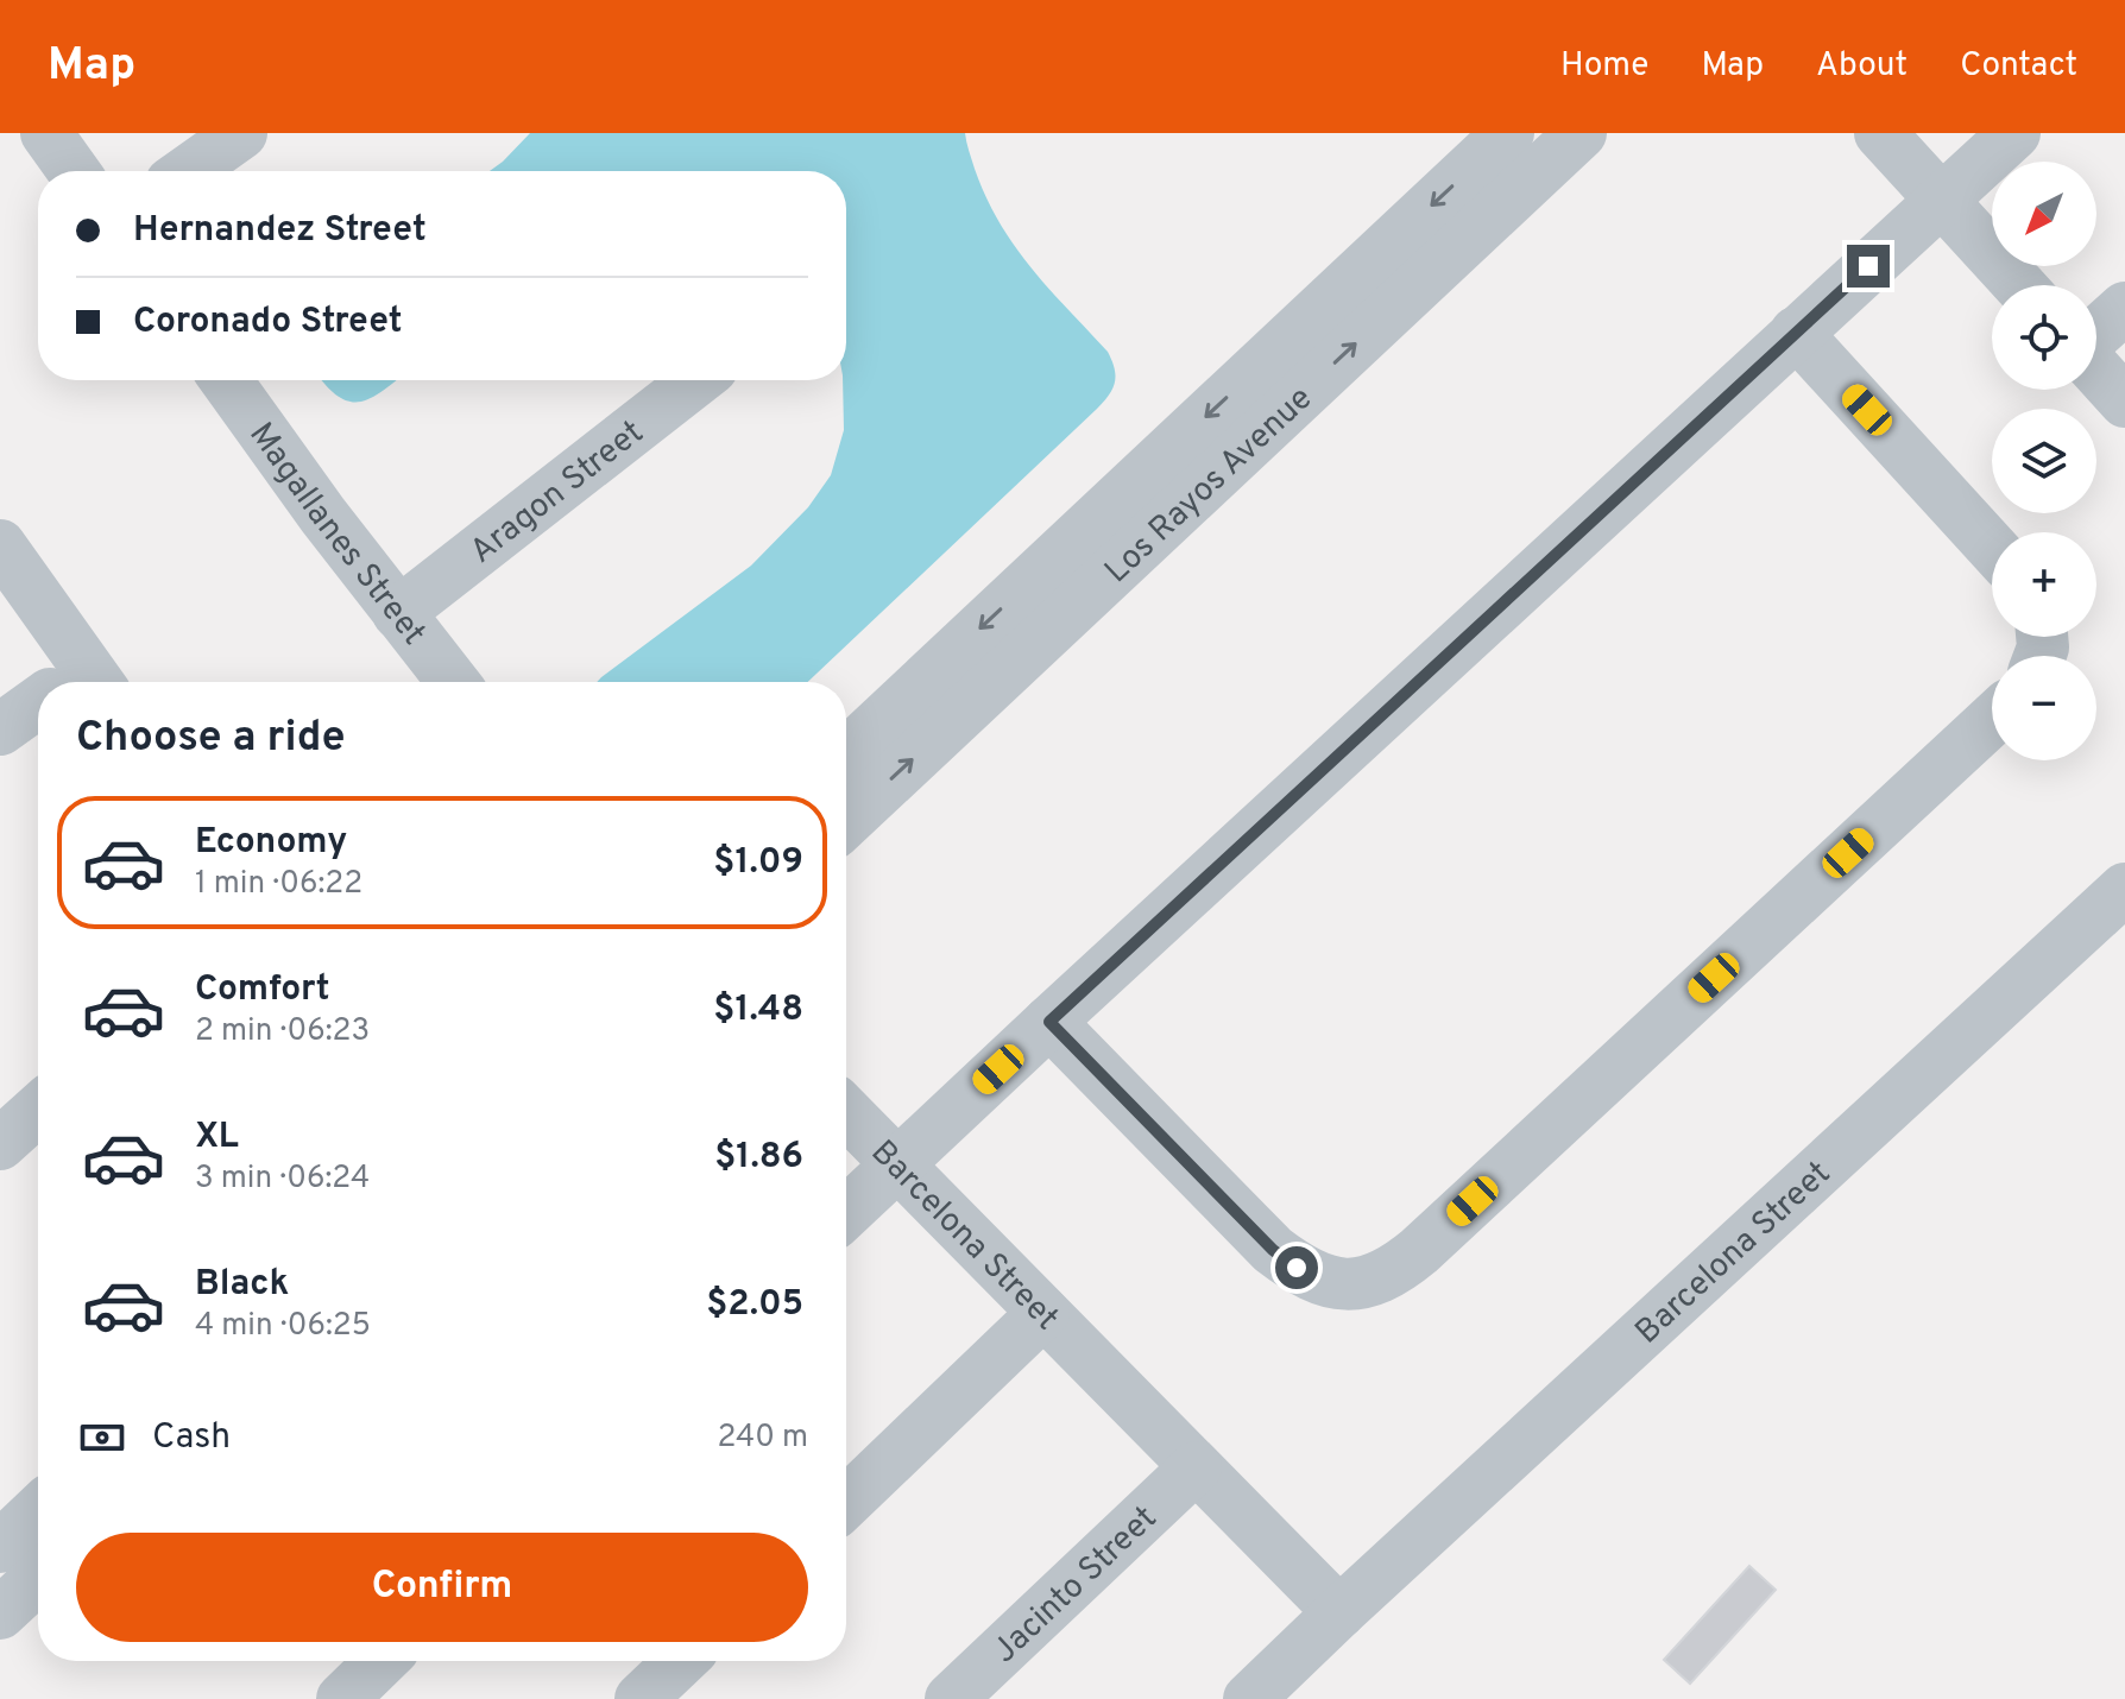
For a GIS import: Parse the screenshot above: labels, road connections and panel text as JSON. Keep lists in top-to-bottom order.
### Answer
{
  "streets": {
    "street": [
      "Los Rayos Avenue",
      "Aragon Street",
      "Magallanes Street",
      "Barcelona Street",
      "Jacinto Street"
    ]
  },
  "crossings": [
    ["Aragon Street", "Magallanes Street"],
    ["Barcelona Street", "Jacinto Street"]
  ],
  "north": "bottom left",
  "page": {
    "header": "Map",
    "nav": [
      "Home",
      "Map",
      "About",
      "Contact"
    ],
    "map_buttons": ["+", "−"],
    "banner": ["Hernandez Street", "Coronado Street"],
    "heading": "Choose a ride",
    "list": [
      {
        "name": "Economy",
        "note": "1 min · 06:22",
        "value": "$1.09"
      },
      {
        "name": "Comfort",
        "note": "2 min · 06:23",
        "value": "$1.48"
      },
      {
        "name": "XL",
        "note": "3 min · 06:24",
        "value": "$1.86"
      },
      {
        "name": "Black",
        "note": "4 min · 06:25",
        "value": "$2.05"
      }
    ],
    "pay": ["Cash", "240 m"],
    "buttons": "Confirm"
  }
}
